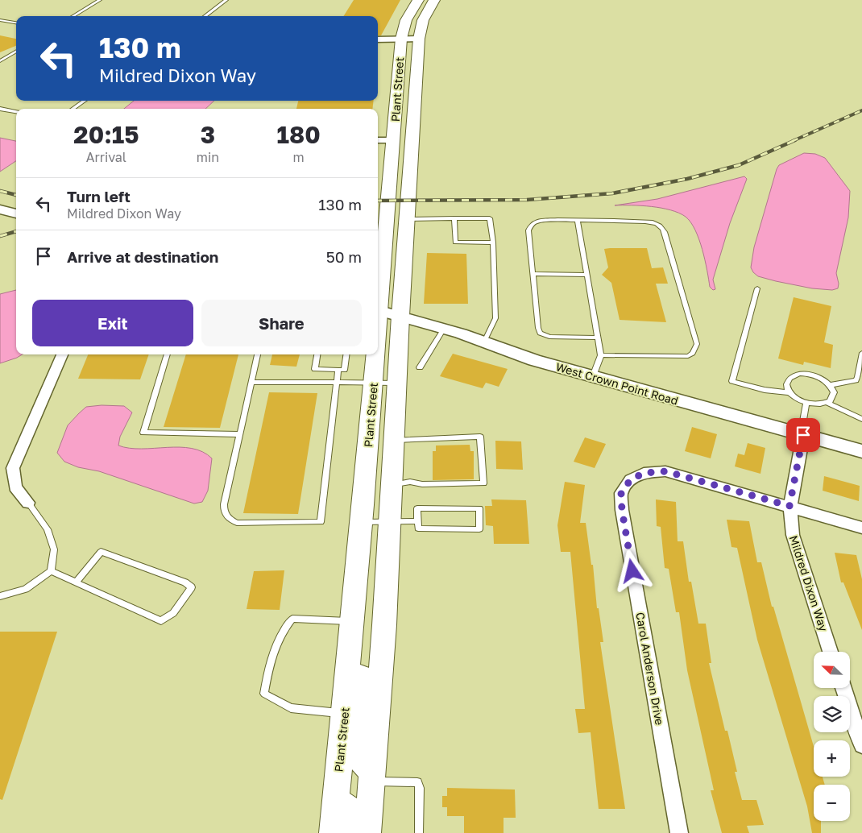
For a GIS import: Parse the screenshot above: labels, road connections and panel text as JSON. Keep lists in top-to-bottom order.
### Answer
{
  "streets": {
    "main road": ["Plant Street"],
    "street": ["West Crown Point Road", "Mildred Dixon Way", "Carol Anderson Drive"]
  },
  "crossings": [
    ["Plant Street", "West Crown Point Road"],
    ["West Crown Point Road", "Mildred Dixon Way"],
    ["Mildred Dixon Way", "Carol Anderson Drive"]
  ],
  "north": "top left",
  "page": {
    "turn": ["130 m", "Mildred Dixon Way"],
    "eta": [
      "20:15",
      "Arrival",
      "3",
      "min",
      "180",
      "m"
    ],
    "list": [
      {
        "name": "Turn left",
        "note": "Mildred Dixon Way",
        "value": "130 m"
      },
      {
        "name": "Arrive at destination",
        "value": "50 m"
      }
    ],
    "buttons": ["Exit", "Share"],
    "map_buttons": ["+", "−"]
  }
}
